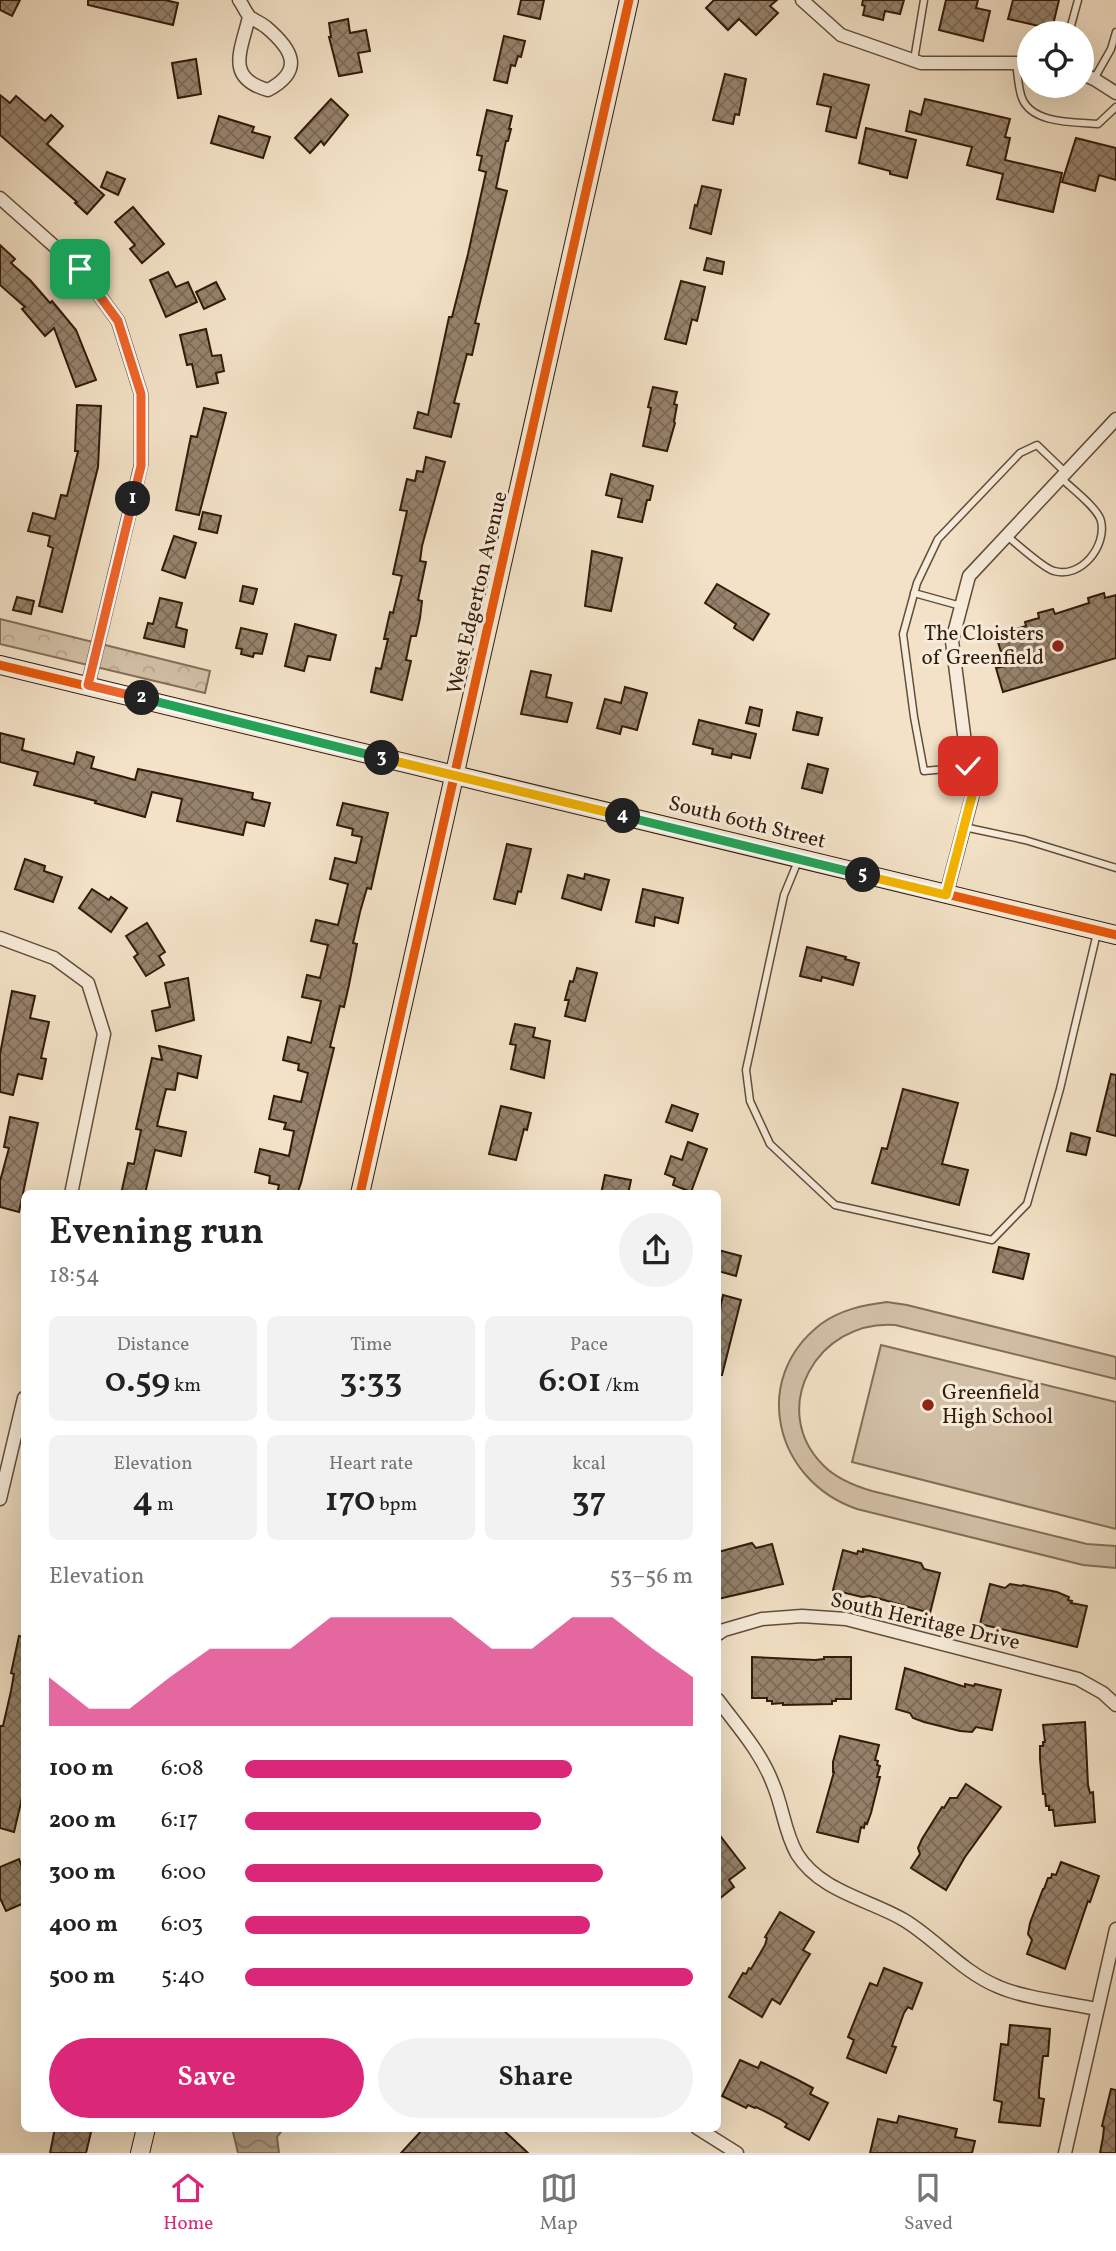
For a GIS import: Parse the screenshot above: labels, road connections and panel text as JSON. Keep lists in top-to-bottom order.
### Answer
{
  "streets": {
    "street": ["West Edgerton Avenue", "South 60th Street", "South Heritage Drive"]
  },
  "crossings": [
    ["West Edgerton Avenue", "South 60th Street"]
  ],
  "places": ["The Cloisters of Greenfield", "Greenfield High School"],
  "page": {
    "pins": [
      "1",
      "2",
      "3",
      "4",
      "5"
    ],
    "heading": ["Evening run", "18:54"],
    "stats": [
      ["Distance", "0.59 km"],
      ["Time", "3:33"],
      ["Pace", "6:01 /km"],
      ["Elevation", "4 m"],
      ["Heart rate", "170 bpm"],
      ["kcal", "37"]
    ],
    "chart": ["Elevation", "53–56 m"],
    "list": [
      {
        "name": "100 m",
        "note": "6:08"
      },
      {
        "name": "200 m",
        "note": "6:17"
      },
      {
        "name": "300 m",
        "note": "6:00"
      },
      {
        "name": "400 m",
        "note": "6:03"
      },
      {
        "name": "500 m",
        "note": "5:40"
      }
    ],
    "buttons": ["Save", "Share"],
    "tabs": ["Home", "Map", "Saved"]
  }
}
